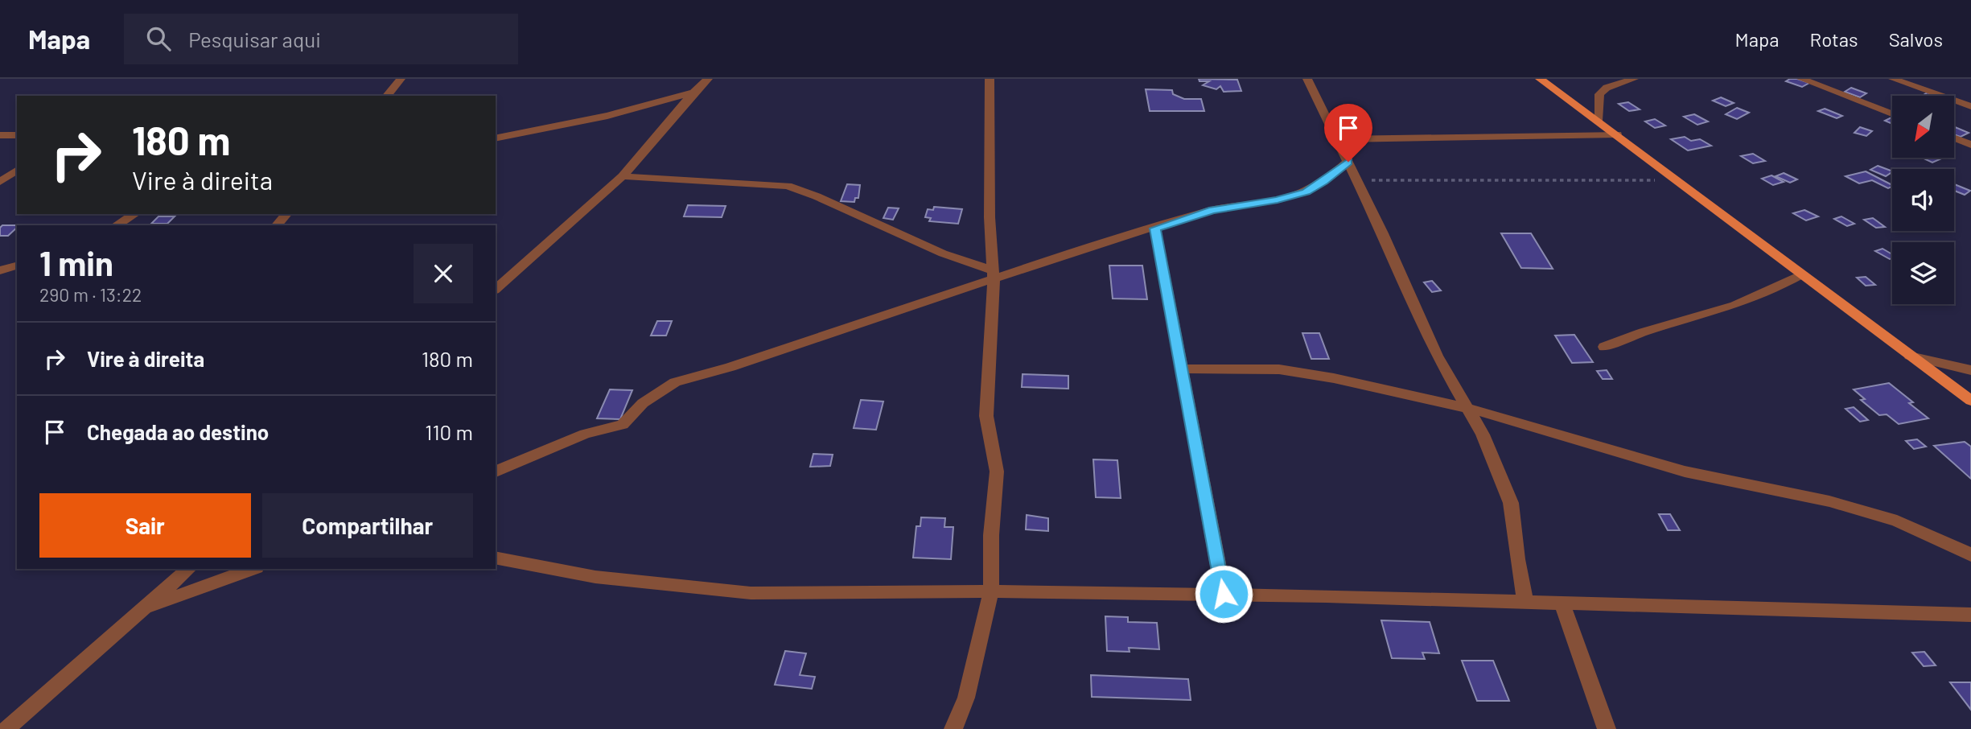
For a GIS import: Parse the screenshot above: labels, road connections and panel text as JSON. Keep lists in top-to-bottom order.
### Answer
{
  "north": "bottom left",
  "page": {
    "header": "Mapa",
    "search": "Pesquisar aqui",
    "nav": ["Mapa", "Rotas", "Salvos"],
    "turn": ["180 m", "Vire à direita"],
    "heading": ["1 min", "290 m · 13:22"],
    "list": [
      {
        "name": "Vire à direita",
        "value": "180 m"
      },
      {
        "name": "Chegada ao destino",
        "value": "110 m"
      }
    ],
    "buttons": ["Sair", "Compartilhar"]
  }
}
